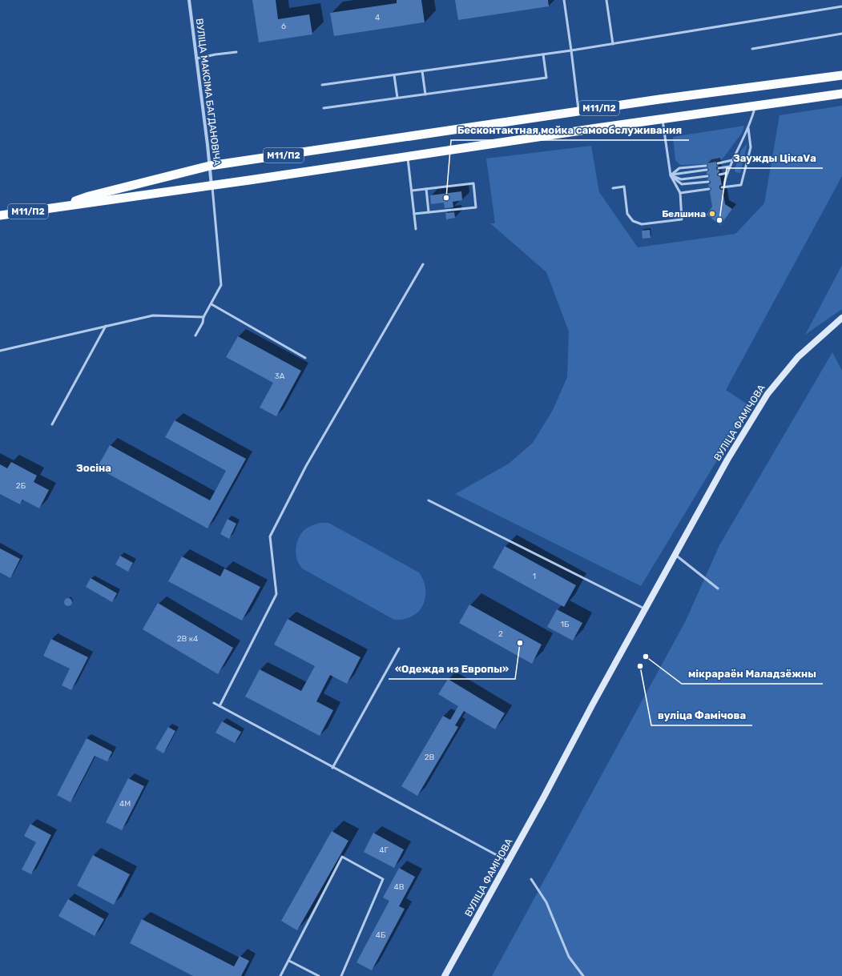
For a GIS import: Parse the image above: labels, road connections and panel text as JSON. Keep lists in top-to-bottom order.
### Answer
{
  "streets": {
    "highway": ["М11/П2"],
    "main road": ["ВУЛІЦА ФАМІЧОВА"],
    "street": ["ВУЛІЦА МАКСІМА БАГДАНОВІЧА"]
  },
  "crossings": [
    ["ВУЛІЦА МАКСІМА БАГДАНОВІЧА", "М11/П2"]
  ],
  "districts": ["Зосіна"],
  "places": [
    "Бесконтактная мойка самообслуживания",
    "Белшина",
    "Заужды ЦікаVа",
    "«Одежда из Европы»",
    "мікрараён Маладзёжны",
    "вуліца Фамічова"
  ],
  "house_numbers": [
    "4",
    "6",
    "3А",
    "2Б",
    "1",
    "1Б",
    "2",
    "2В к4",
    "2В",
    "4М",
    "4Г",
    "4В",
    "4Б"
  ]
}
